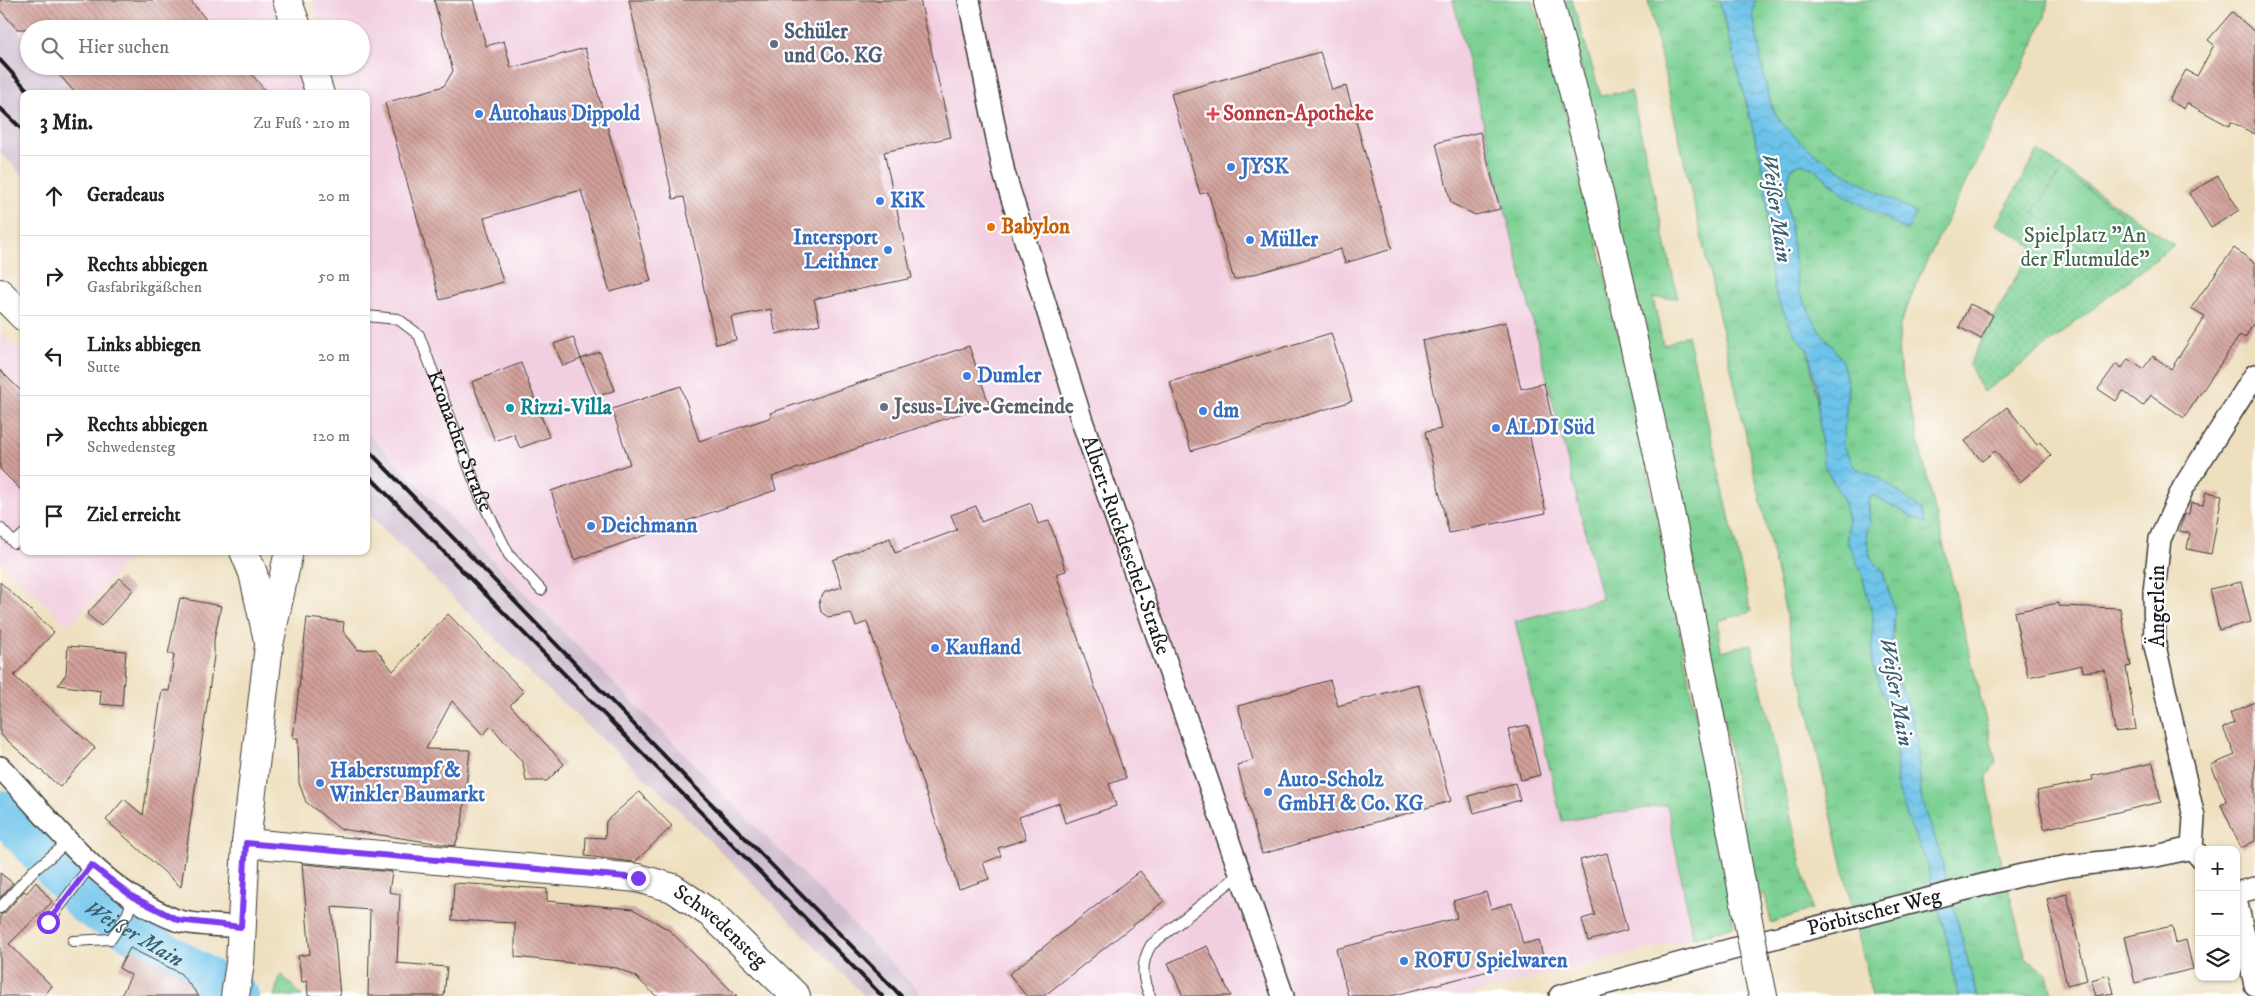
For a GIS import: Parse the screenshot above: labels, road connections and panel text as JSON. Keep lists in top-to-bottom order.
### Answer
{
  "streets": {
    "main road": ["Schwedensteg"],
    "street": ["Albert-Ruckdeschel-Straße", "Ängerlein", "Pörbitscher Weg"],
    "lane": ["Kronacher Straße"]
  },
  "crossings": [
    ["Ängerlein", "Pörbitscher Weg"]
  ],
  "water": ["Weißer Main"],
  "parks": ["Spielplatz \"An der Flutmulde\""],
  "places": {
    "other": [
      "Schüler und Co. KG",
      "Autohaus Dippold",
      "JYSK",
      "KiK",
      "Babylon",
      "Müller",
      "Intersport Leithner",
      "Dumler",
      "Jesus-Live-Gemeinde",
      "Rizzi-Villa",
      "dm",
      "ALDI Süd",
      "Deichmann",
      "Kaufland",
      "Haberstumpf & Winkler Baumarkt",
      "Auto-Scholz GmbH & Co. KG",
      "ROFU Spielwaren"
    ],
    "health": ["Sonnen-Apotheke"]
  },
  "page": {
    "search": "Hier suchen",
    "heading": ["3 Min.", "Zu Fuß · 210 m"],
    "list": [
      ["Geradeaus", "20 m"],
      ["Rechts abbiegen", "Gasfabrikgäßchen", "50 m"],
      ["Links abbiegen", "Sutte", "20 m"],
      ["Rechts abbiegen", "Schwedensteg", "120 m"],
      "Ziel erreicht"
    ],
    "map_buttons": ["+", "−"]
  }
}
